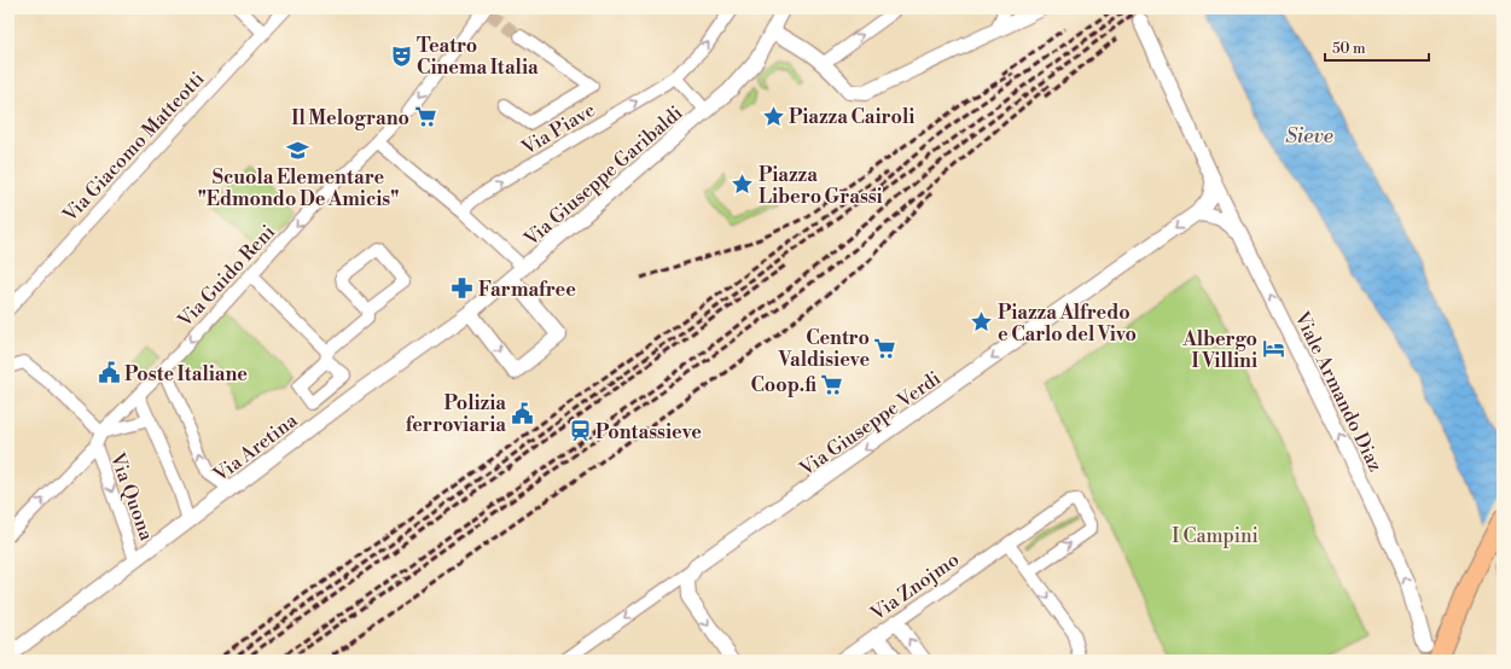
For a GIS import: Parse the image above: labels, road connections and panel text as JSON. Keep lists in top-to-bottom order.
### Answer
{
  "streets": {
    "street": [
      "Via Piave",
      "Via Giacomo Matteotti",
      "Via Giuseppe Garibaldi",
      "Via Guido Reni",
      "Viale Armando Diaz",
      "Via Giuseppe Verdi",
      "Via Aretina",
      "Via Quona",
      "Via Znojmo"
    ]
  },
  "crossings": [
    ["Via Giuseppe Garibaldi", "Via Aretina"],
    ["Viale Armando Diaz", "Via Giuseppe Verdi"],
    ["Via Aretina", "Via Quona"]
  ],
  "one_way": [
    "Via Piave",
    "Via Guido Reni",
    "Viale Armando Diaz",
    "Via Giuseppe Verdi"
  ],
  "water": ["Sieve"],
  "parks": ["I Campini"],
  "places": {
    "theatre": ["Teatro Cinema Italia"],
    "place": ["Piazza Cairoli", "Piazza Libero Grassi", "Piazza Alfredo e Carlo del Vivo"],
    "supermarket": ["Il Melograno", "Centro Valdisieve", "Coop.fi"],
    "school or university": ["Scuola Elementare \"Edmondo De Amicis\""],
    "pharmacy": ["Farmafree"],
    "hotel": ["Albergo I Villini"],
    "public building": ["Poste Italiane", "Polizia ferroviaria"],
    "station": ["Pontassieve"]
  },
  "scale_bar": "50 m"
}
